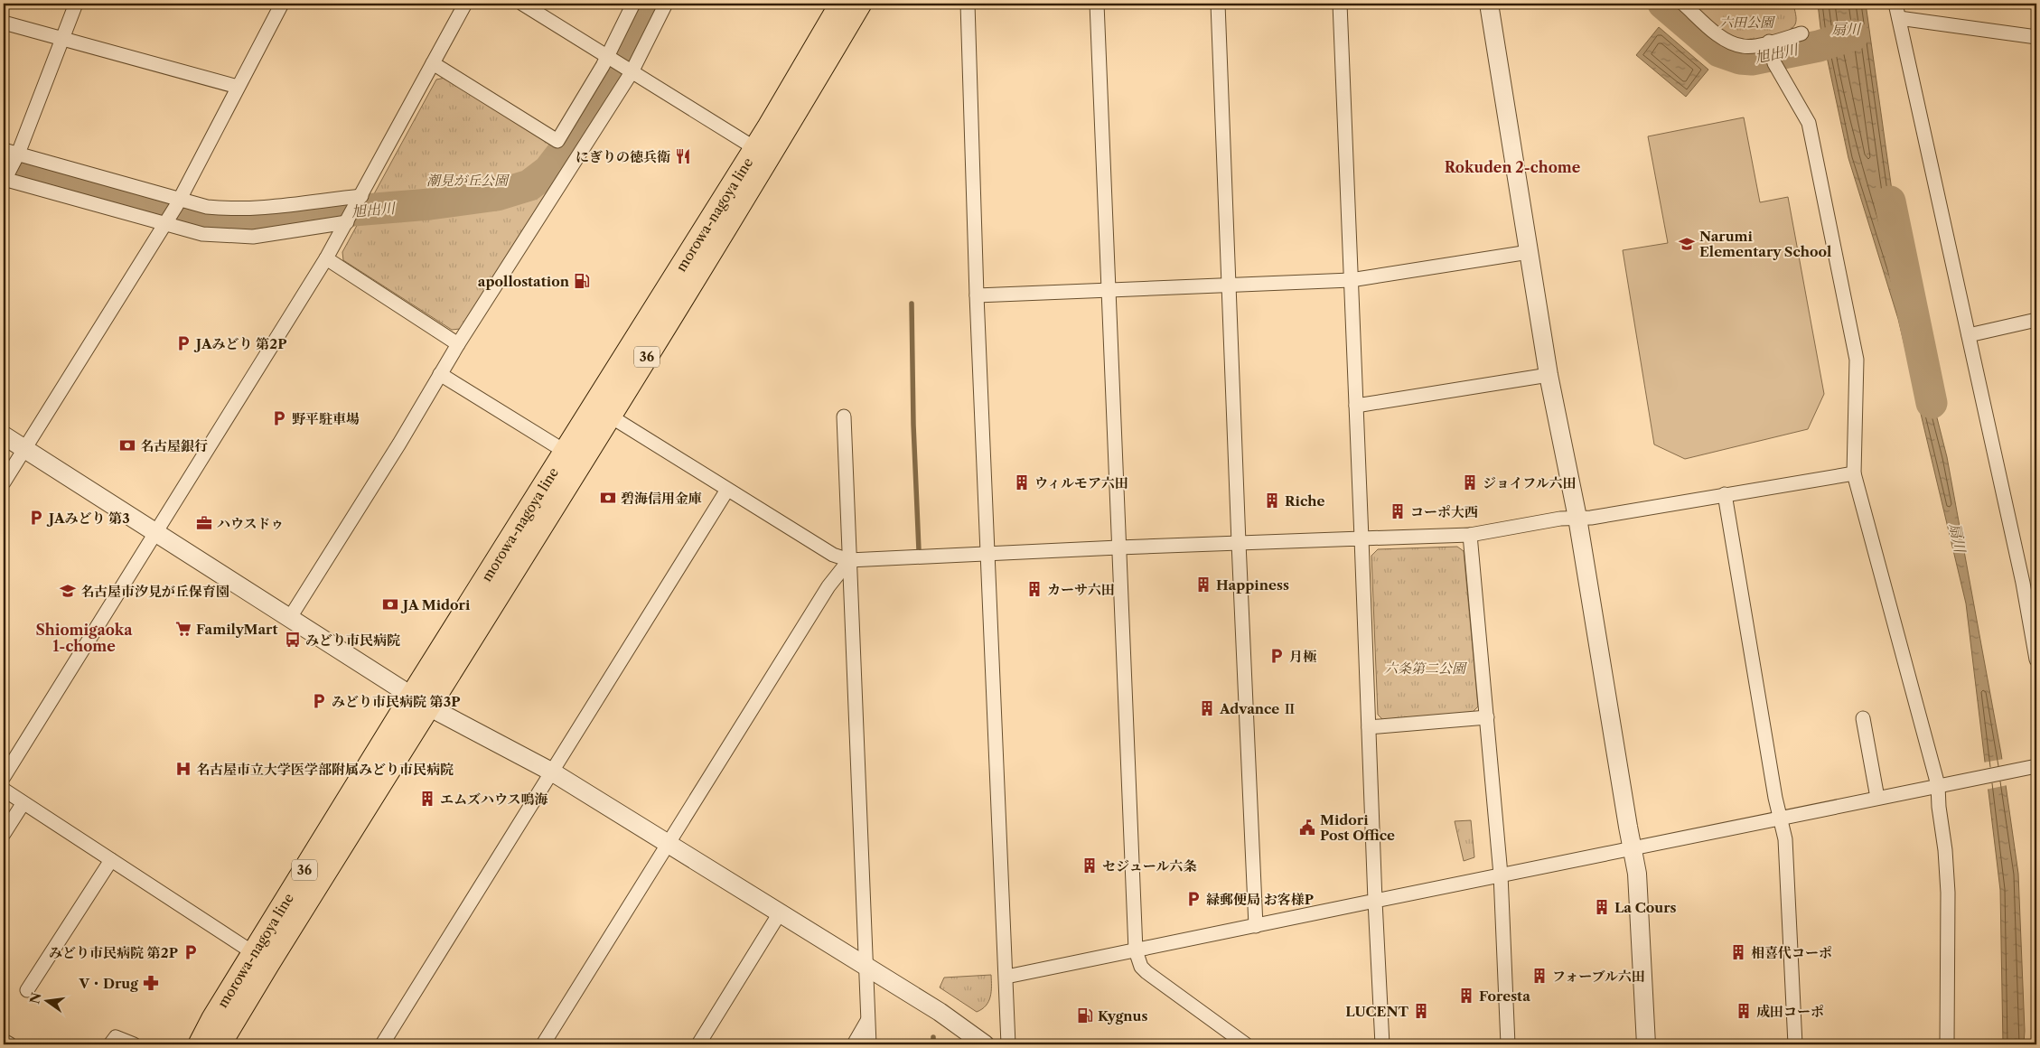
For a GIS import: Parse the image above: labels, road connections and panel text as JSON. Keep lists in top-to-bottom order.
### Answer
{
  "streets": {
    "main road": ["morowa-nagoya line", "36"]
  },
  "districts": ["Rokuden 2-chome", "Shiomigaoka 1-chome"],
  "water": ["扇川", "旭出川"],
  "parks": ["六田公園", "潮見が丘公園", "六条第二公園"],
  "places": {
    "restaurant": ["にぎりの徳兵衛"],
    "school or university": ["Narumi Elementary School", "名古屋市汐見が丘保育園"],
    "fuel station": ["apollostation", "Kygnus"],
    "parking": [
      "JAみどり 第2P",
      "野平駐車場",
      "JAみどり 第3",
      "月極",
      "みどり市民病院 第3P",
      "緑郵便局 お客様P",
      "みどり市民病院 第2P"
    ],
    "bank": ["名古屋銀行", "碧海信用金庫", "JA Midori"],
    "building": [
      "ウィルモア六田",
      "ジョイフル六田",
      "Riche",
      "コーポ大西",
      "Happiness",
      "カーサ六田",
      "Advance Ⅱ",
      "エムズハウス鳴海",
      "セジュール六条",
      "La Cours",
      "相喜代コーポ",
      "フォーブル六田",
      "Foresta",
      "LUCENT",
      "成田コーポ"
    ],
    "office": ["ハウスドゥ"],
    "supermarket": ["FamilyMart"],
    "bus stop": ["みどり市民病院"],
    "hospital": ["名古屋市立大学医学部附属みどり市民病院"],
    "public building": ["Midori Post Office"],
    "pharmacy": ["V・Drug"]
  },
  "north": "left"
}
